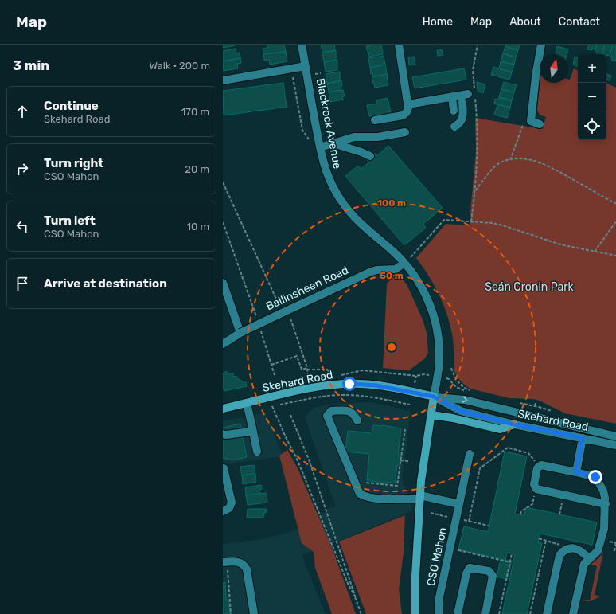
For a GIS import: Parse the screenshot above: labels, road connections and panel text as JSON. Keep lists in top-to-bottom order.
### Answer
{
  "streets": {
    "main road": ["Skehard Road"],
    "street": ["Blackrock Avenue", "Ballinsheen Road", "CSO Mahon"]
  },
  "crossings": [
    ["Blackrock Avenue", "Ballinsheen Road"],
    ["Blackrock Avenue", "Skehard Road"]
  ],
  "parks": ["Seán Cronin Park"],
  "north": "top",
  "page": {
    "header": "Map",
    "nav": [
      "Home",
      "Map",
      "About",
      "Contact"
    ],
    "heading": ["3 min", "Walk · 200 m"],
    "map_buttons": ["+", "−"],
    "list": [
      ["Continue", "Skehard Road", "170 m"],
      ["Turn right", "CSO Mahon", "20 m"],
      ["Turn left", "CSO Mahon", "10 m"],
      "Arrive at destination"
    ]
  },
  "rings": ["100 m", "50 m"]
}
